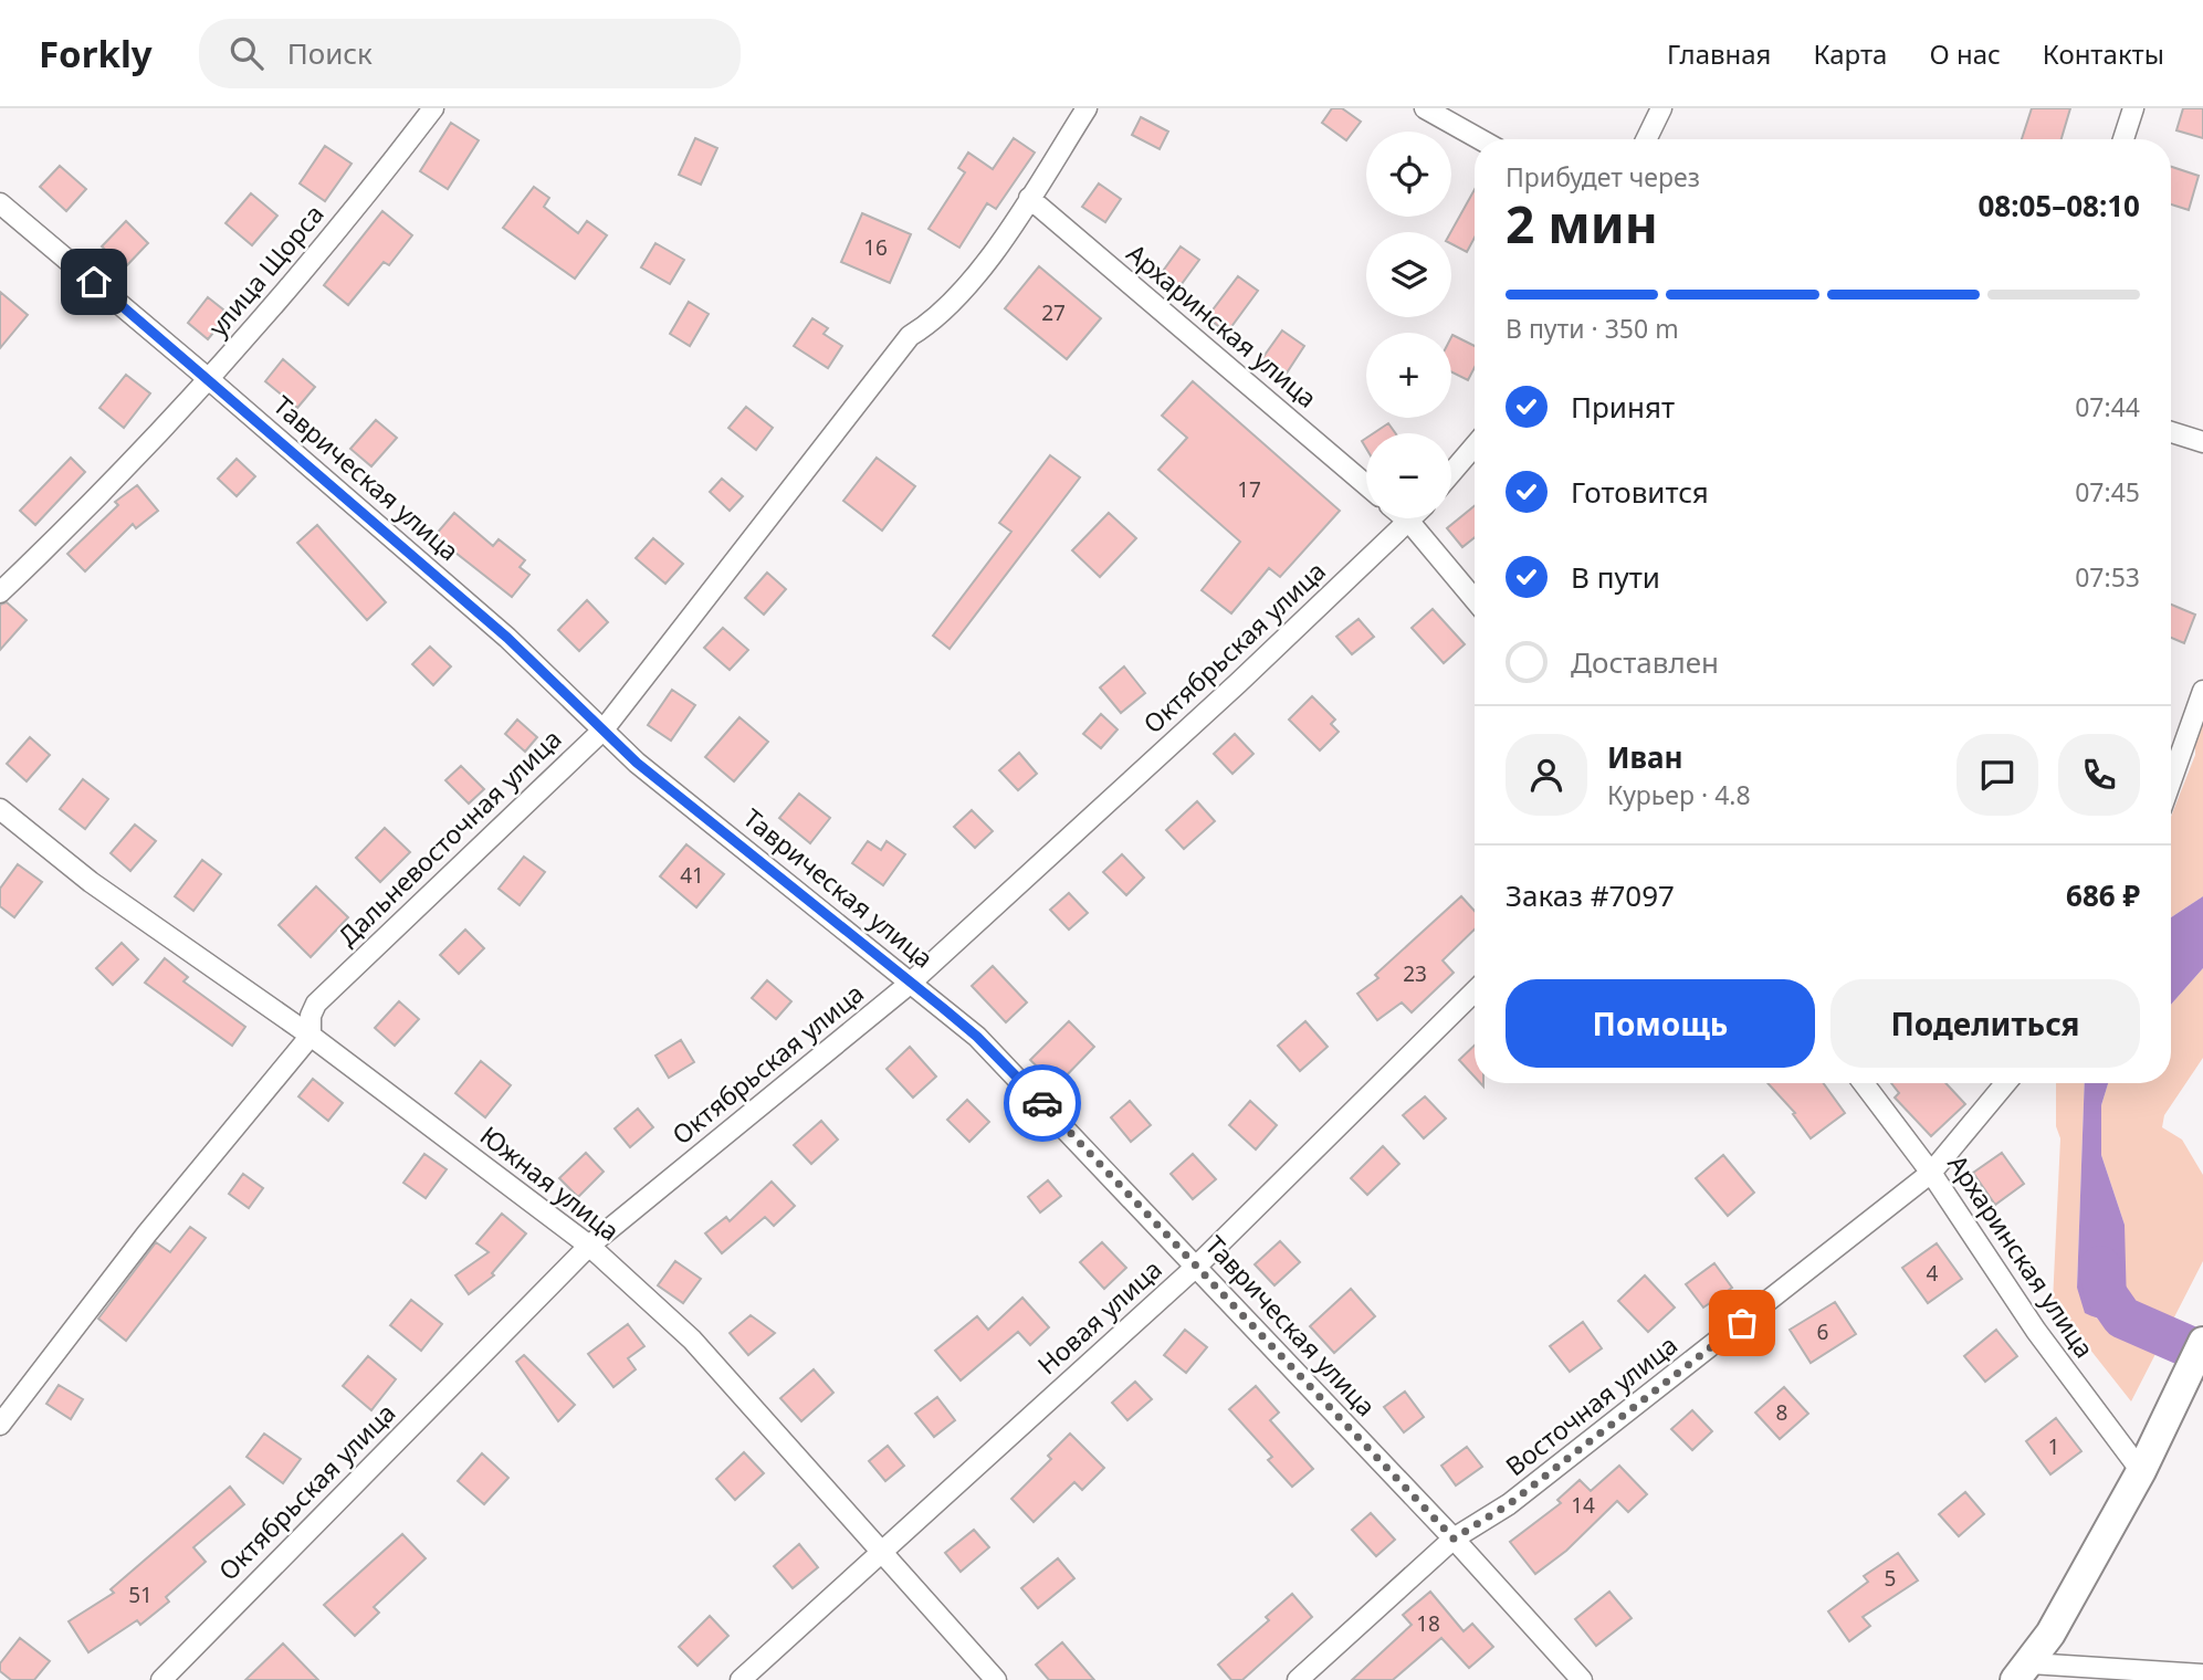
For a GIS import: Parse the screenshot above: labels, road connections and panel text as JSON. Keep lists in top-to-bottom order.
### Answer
{
  "streets": {
    "street": [
      "улица Щорса",
      "Архаринская улица",
      "Таврическая улица",
      "Октябрьская улица",
      "Дальневосточная улица",
      "Южная улица",
      "Новая улица",
      "Восточная улица"
    ]
  },
  "crossings": [
    ["улица Щорса", "Таврическая улица"],
    ["Архаринская улица", "Дальневосточная улица"],
    ["Архаринская улица", "Восточная улица"],
    ["Таврическая улица", "Октябрьская улица"],
    ["Таврическая улица", "Дальневосточная улица"],
    ["Таврическая улица", "Новая улица"],
    ["Таврическая улица", "Восточная улица"],
    ["Октябрьская улица", "Южная улица"],
    ["Дальневосточная улица", "Южная улица"],
    ["Южная улица", "Новая улица"]
  ],
  "house_numbers": [
    "16",
    "27",
    "17",
    "41",
    "23",
    "4",
    "6",
    "8",
    "1",
    "14",
    "5",
    "51",
    "18"
  ],
  "page": {
    "header": "Forkly",
    "search": "Поиск",
    "nav": [
      "Главная",
      "Карта",
      "О нас",
      "Контакты"
    ],
    "map_buttons": ["+", "−"],
    "heading": ["2 мин", "Прибудет через", "08:05–08:10"],
    "panel": [
      "Иван",
      "Курьер · 4.8",
      "Заказ #7097",
      "686 ₽"
    ],
    "bar": "В пути · 350 m",
    "list": [
      ["Принят", "07:44"],
      ["Готовится", "07:45"],
      ["В пути", "07:53"],
      "Доставлен"
    ],
    "buttons": ["Помощь", "Поделиться"]
  }
}
